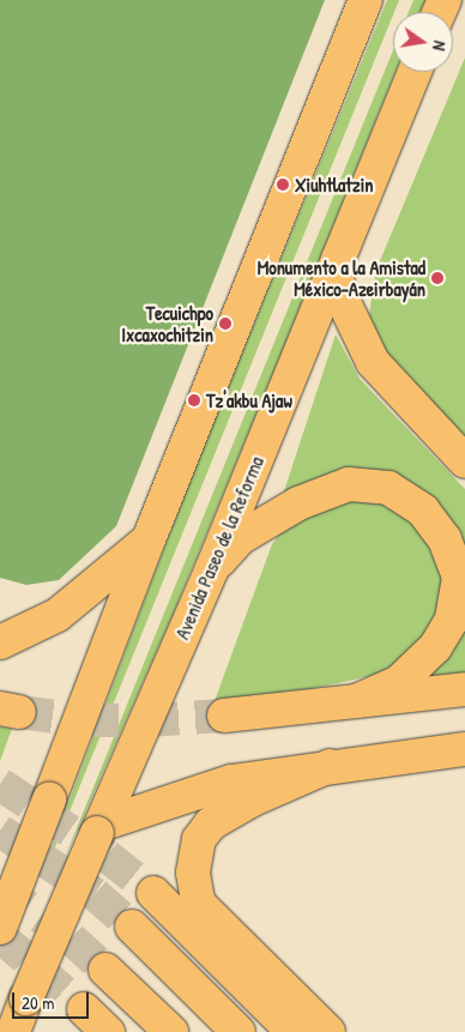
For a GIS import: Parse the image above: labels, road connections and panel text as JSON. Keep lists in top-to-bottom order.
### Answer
{
  "streets": {
    "main road": ["Avenida Paseo de la Reforma"]
  },
  "places": [
    "Xiuhtlatzin",
    "Monumento a la Amistad México-Azeirbayán",
    "Tecuichpo Ixcaxochitzin",
    "Tz'akbu Ajaw"
  ],
  "scale_bar": "20 m",
  "north": "right"
}
